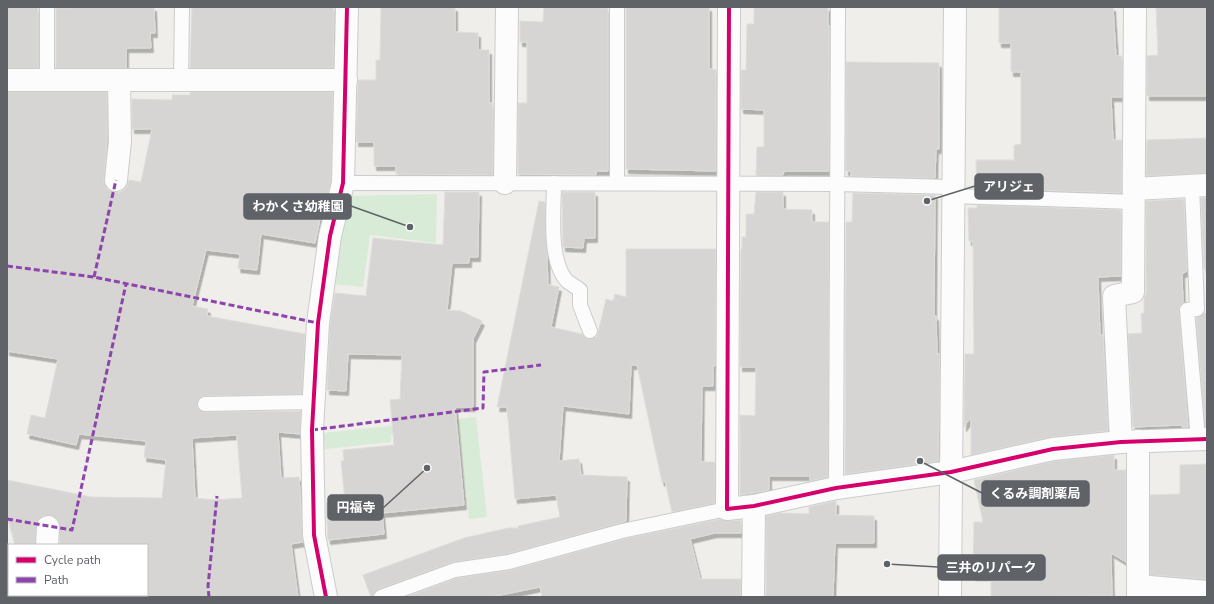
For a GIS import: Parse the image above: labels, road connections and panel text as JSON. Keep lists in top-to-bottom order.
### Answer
{
  "places": [
    "アリジェ",
    "わかくさ幼稚園",
    "くるみ調剤薬局",
    "円福寺",
    "三井のリパーク"
  ],
  "legend": ["Cycle path", "Path"]
}
